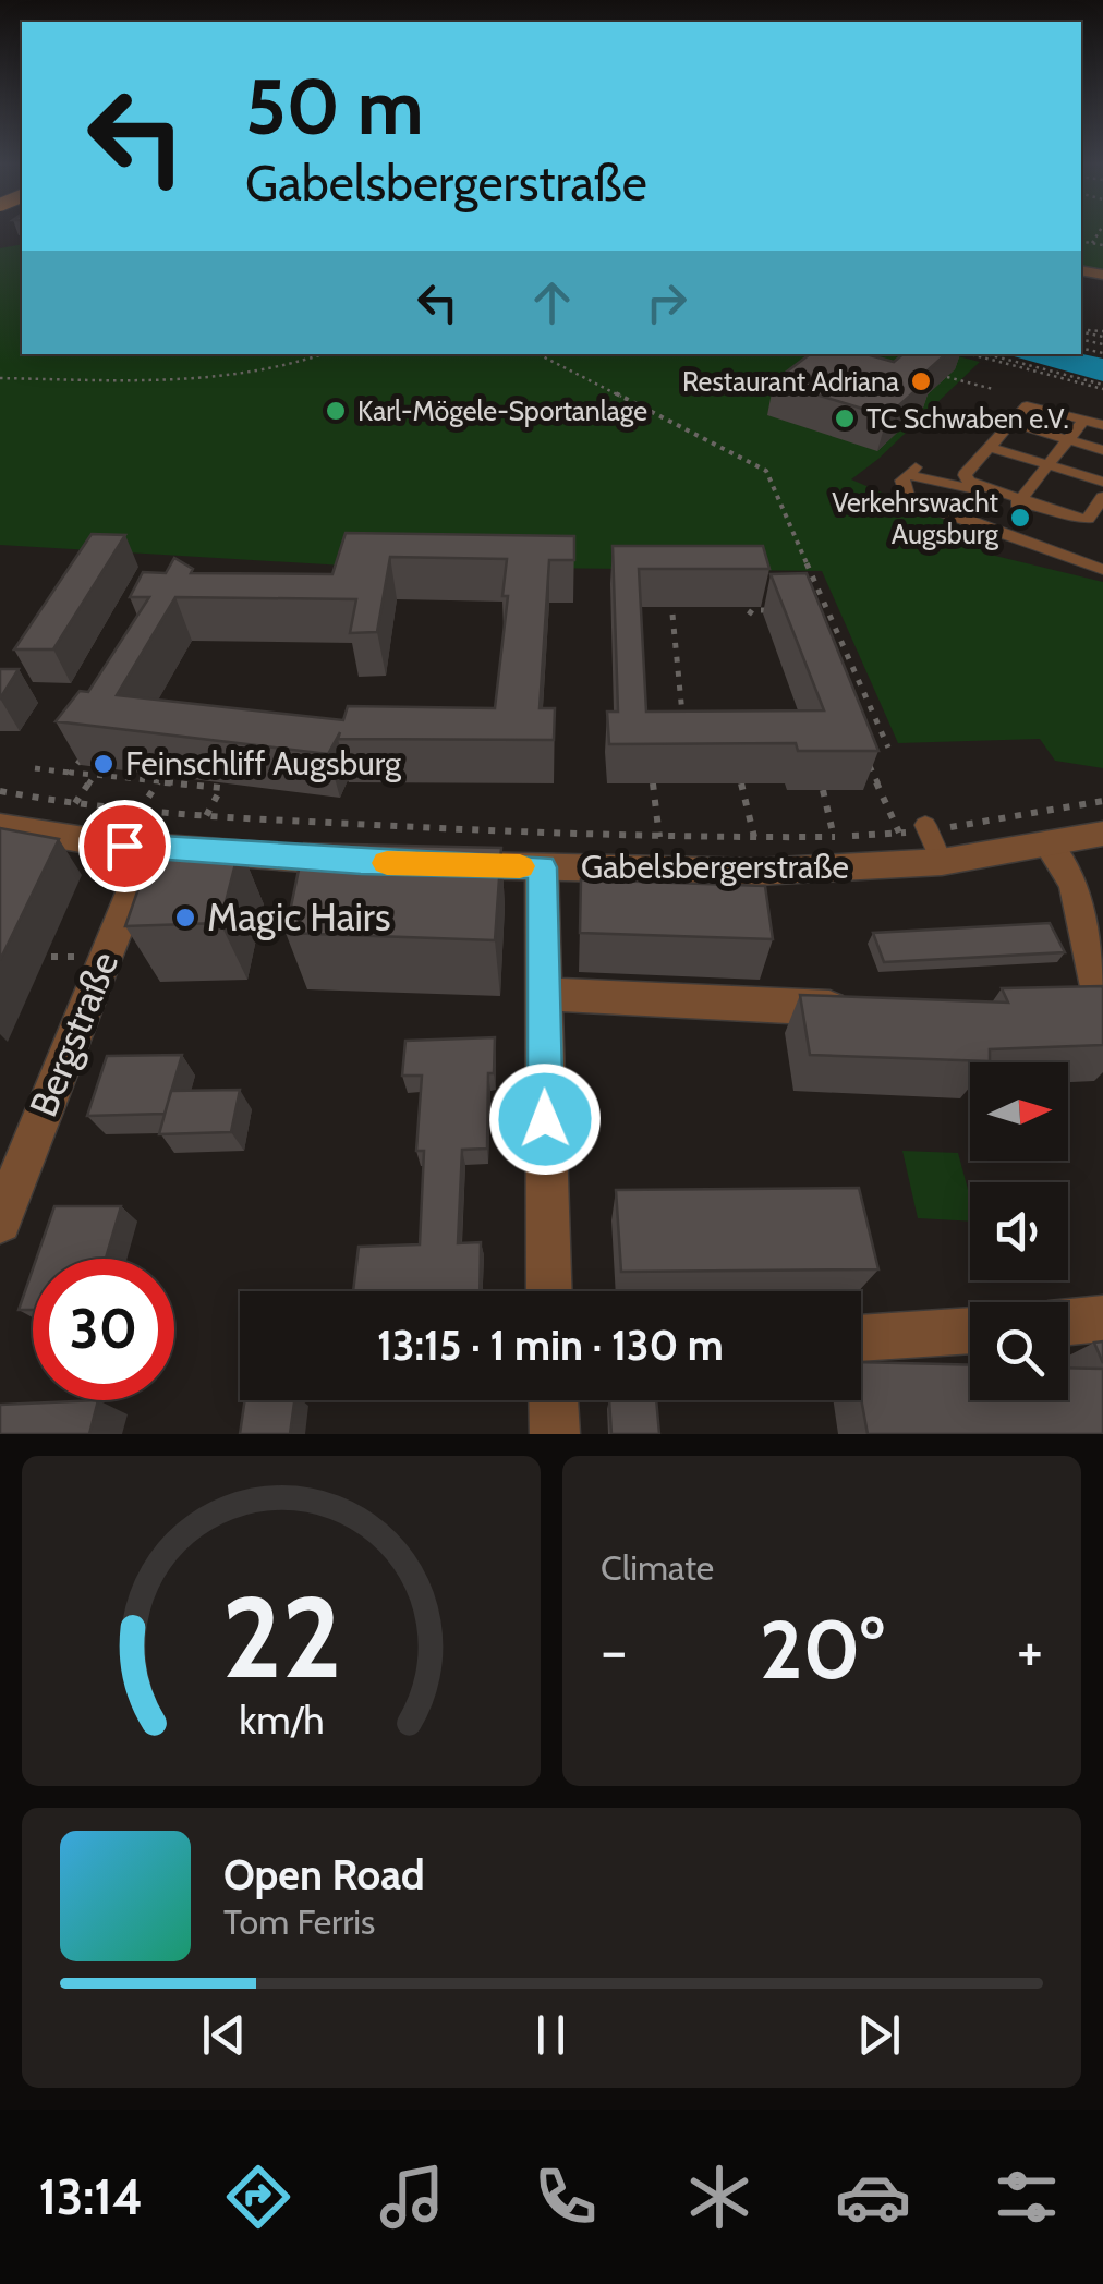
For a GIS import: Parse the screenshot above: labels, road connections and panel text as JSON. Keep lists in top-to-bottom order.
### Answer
{
  "streets": {
    "street": ["Gabelsbergerstraße", "Bergstraße"]
  },
  "places": [
    "Restaurant Adriana",
    "Karl-Mögele-Sportanlage",
    "TC Schwaben e.V.",
    "Verkehrswacht Augsburg",
    "Feinschliff Augsburg",
    "Magic Hairs"
  ],
  "north": "right",
  "page": {
    "turn": ["50 m", "Gabelsbergerstraße"],
    "limit": "30",
    "trip": "13:15 · 1 min · 130 m",
    "tile": "Climate",
    "heat": ["−", "20°", "+"],
    "song": ["Open Road", "Tom Ferris"],
    "tabs": "13:14",
    "gauge": ["22", "km/h"]
  }
}
